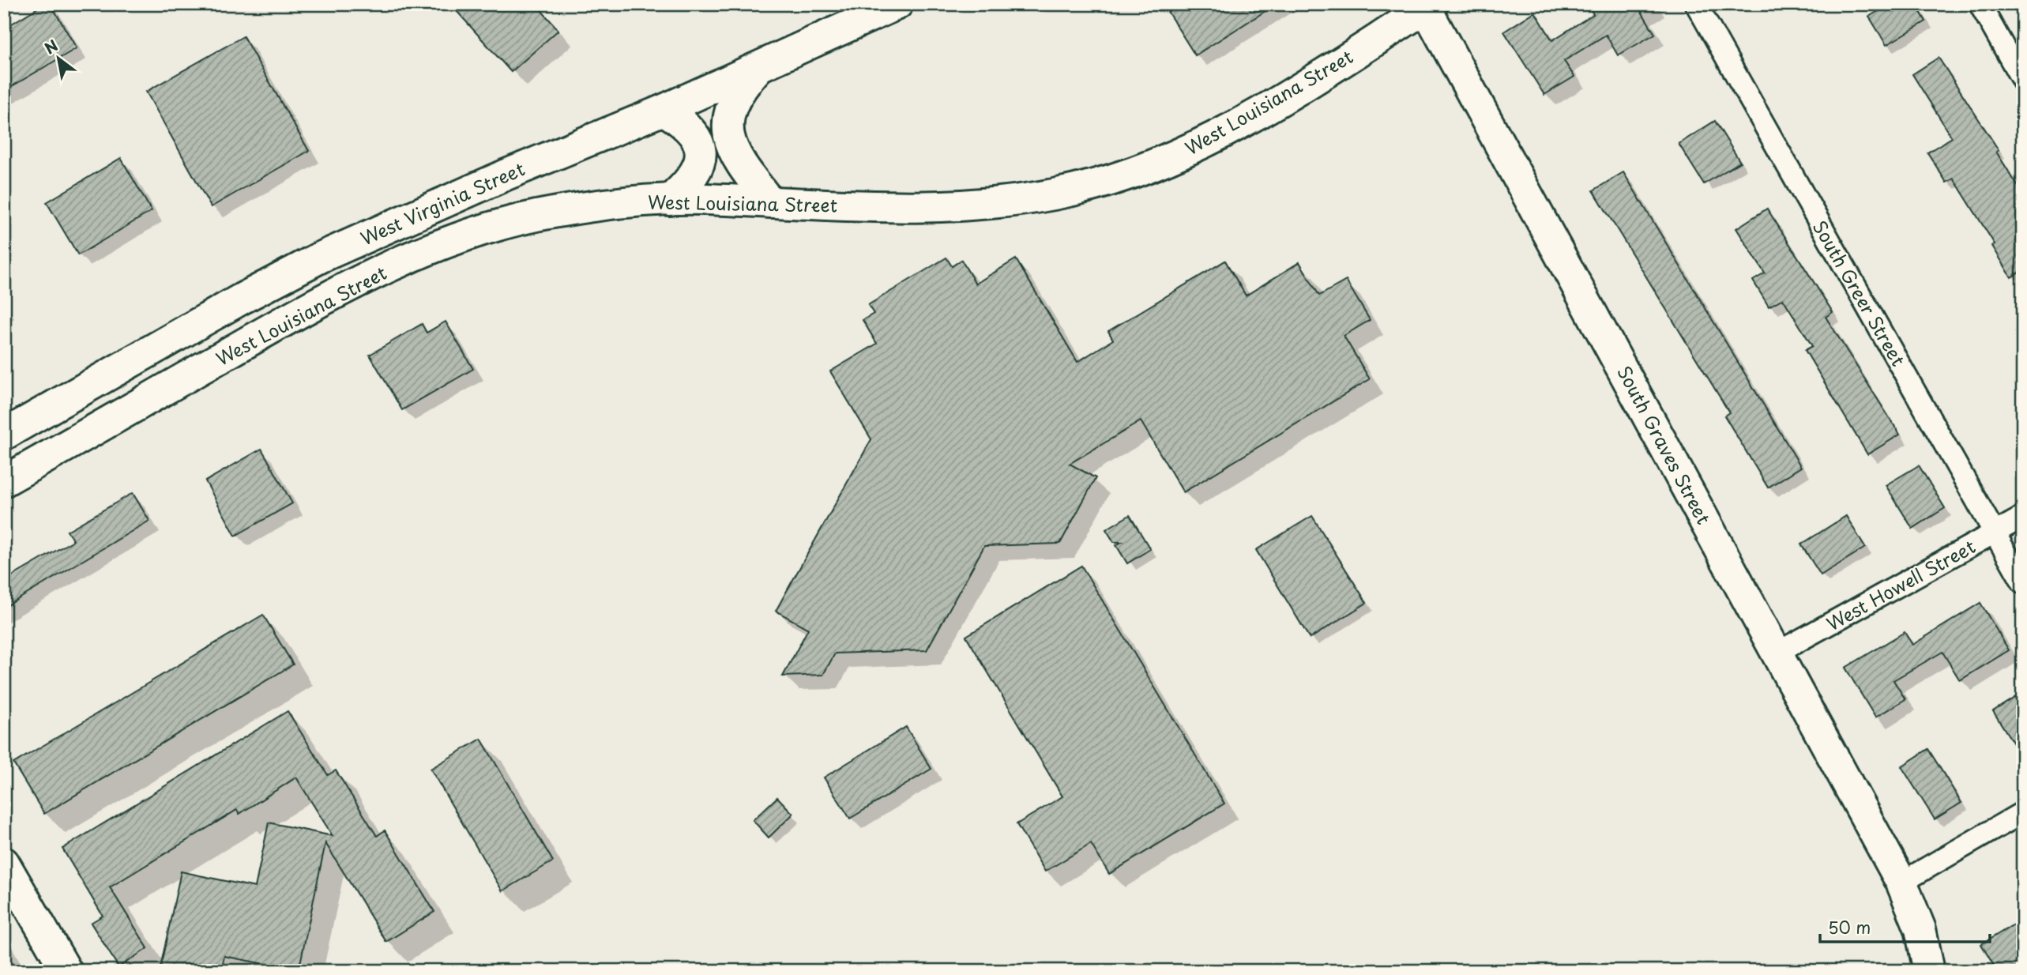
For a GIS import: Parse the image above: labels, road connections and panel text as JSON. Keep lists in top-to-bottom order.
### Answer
{
  "streets": {
    "main road": ["West Louisiana Street", "West Virginia Street", "South Graves Street"],
    "street": ["South Greer Street", "West Howell Street"]
  },
  "crossings": [
    ["West Louisiana Street", "South Graves Street"],
    ["South Greer Street", "West Howell Street"],
    ["South Graves Street", "West Howell Street"]
  ],
  "scale_bar": "50 m",
  "north": "top left"
}
